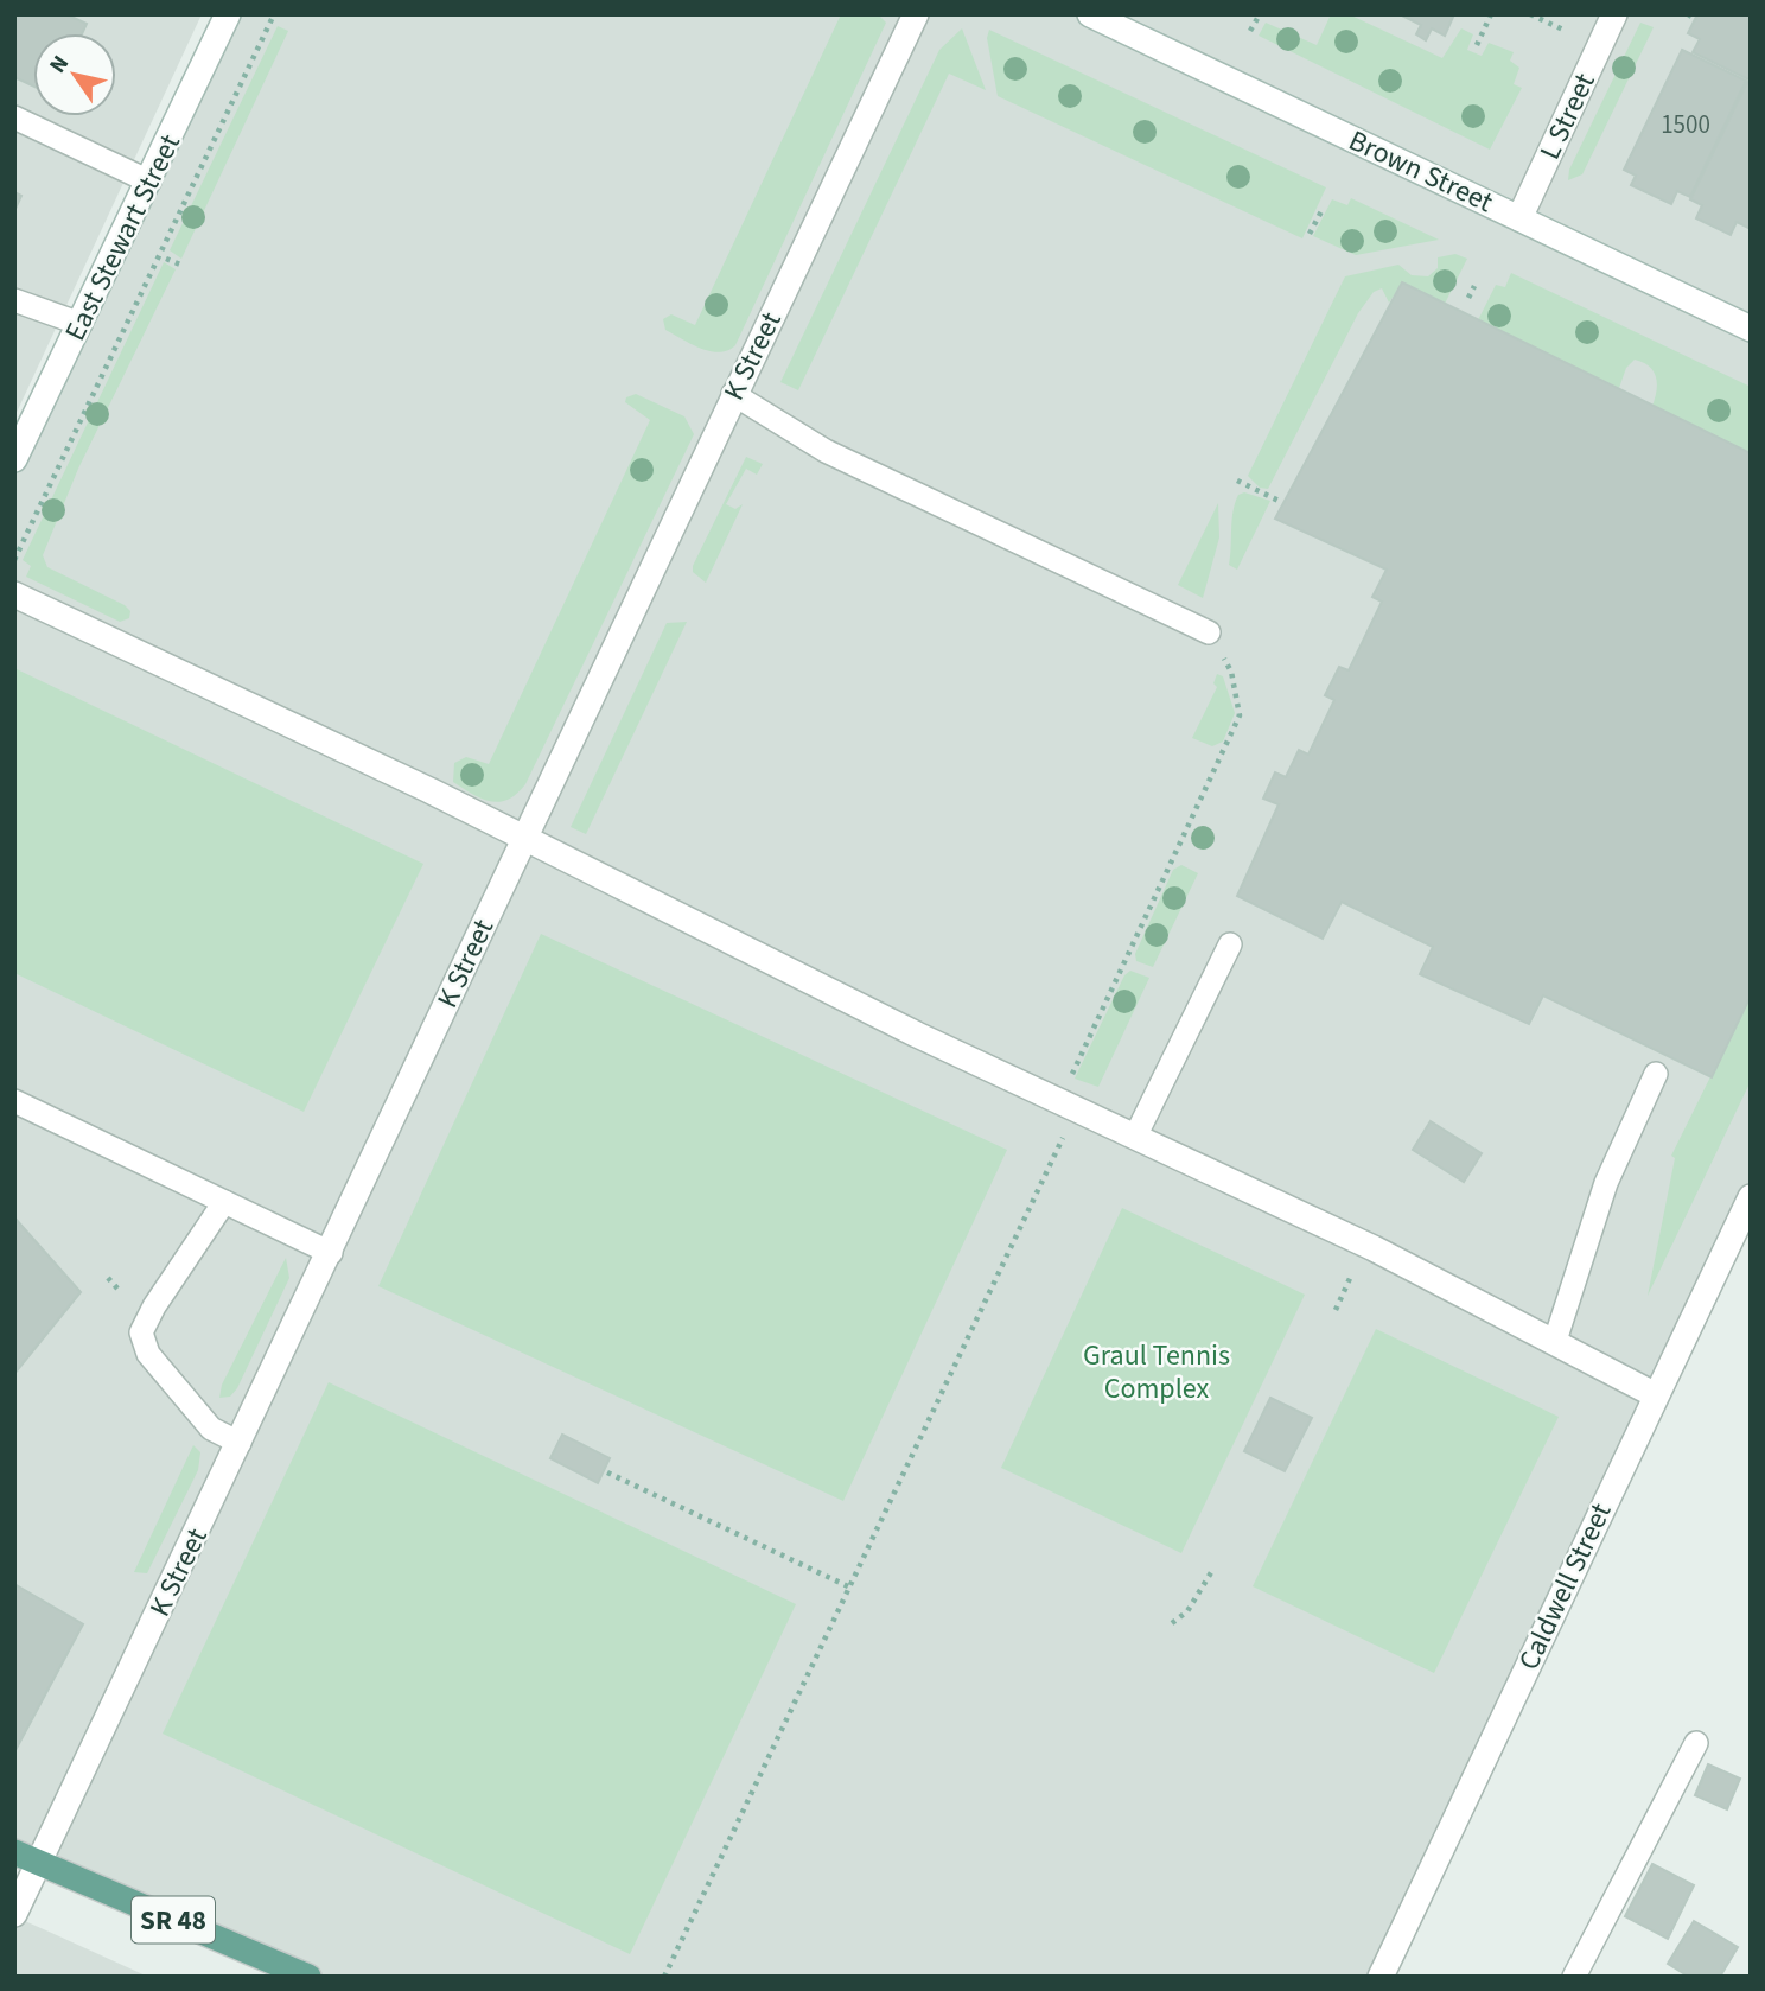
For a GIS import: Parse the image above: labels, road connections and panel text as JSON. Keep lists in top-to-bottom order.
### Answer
{
  "streets": {
    "main road": ["SR 48"],
    "street": [
      "L Street",
      "Brown Street",
      "East Stewart Street",
      "K Street",
      "Caldwell Street"
    ]
  },
  "crossings": [
    ["L Street", "Brown Street"],
    ["K Street", "SR 48"]
  ],
  "parks": ["Graul Tennis Complex"],
  "house_numbers": ["1500"],
  "north": "top left"
}
